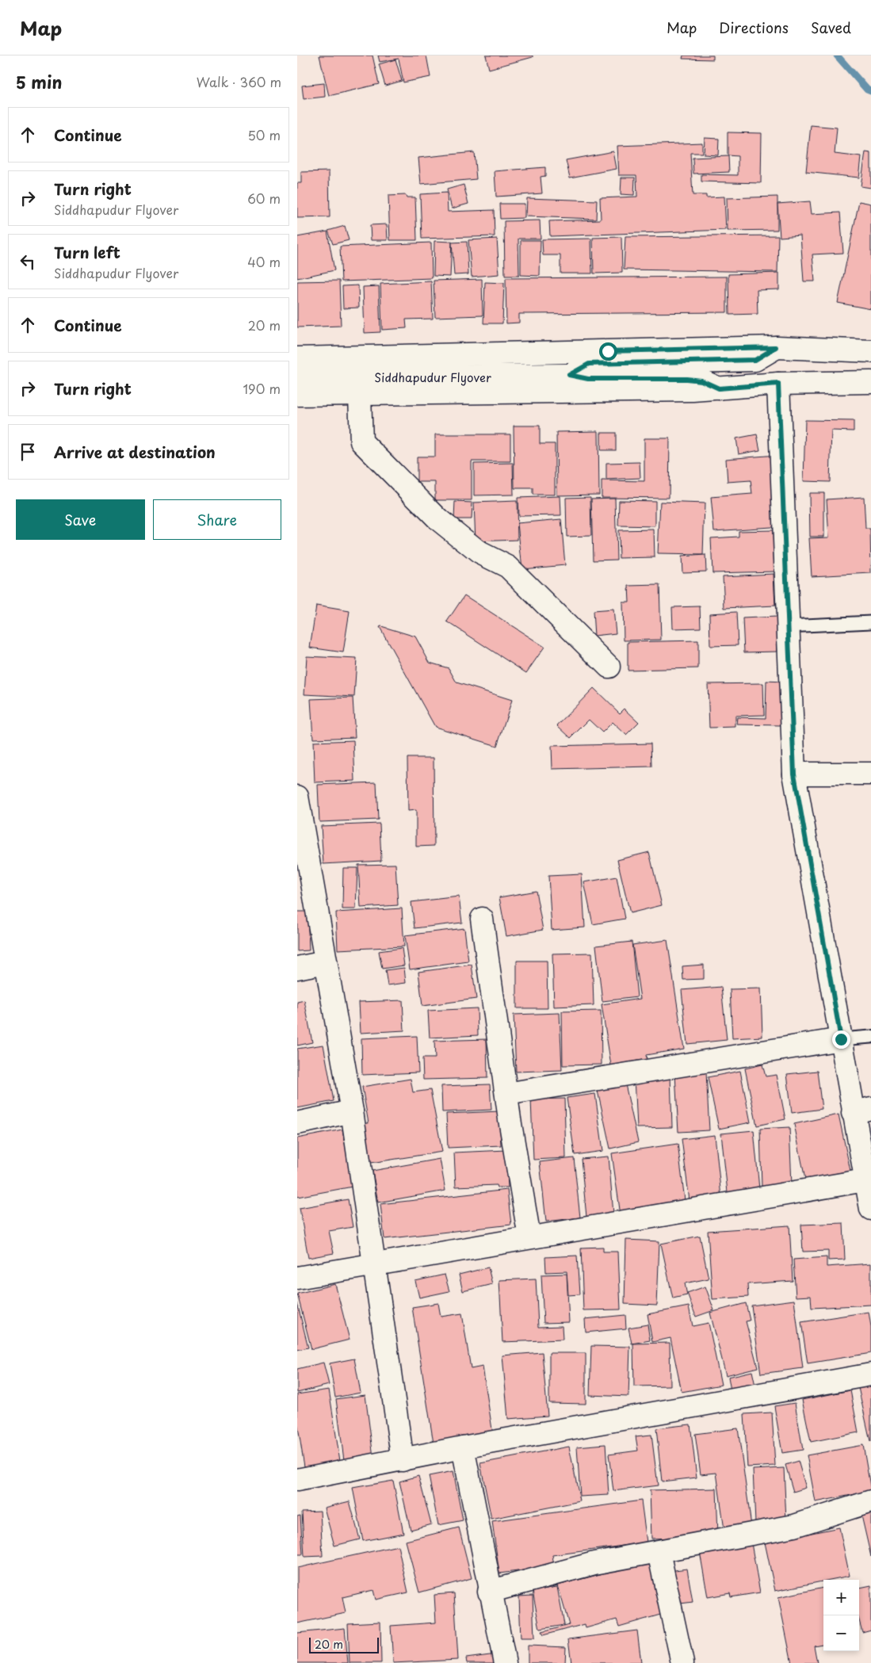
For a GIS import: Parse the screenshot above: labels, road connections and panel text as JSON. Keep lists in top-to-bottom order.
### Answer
{
  "streets": {
    "street": ["Siddhapudur Flyover"]
  },
  "scale_bar": "20 m",
  "page": {
    "header": "Map",
    "nav": ["Map", "Directions", "Saved"],
    "heading": ["5 min", "Walk · 360 m"],
    "list": [
      ["Continue", "50 m"],
      ["Turn right", "Siddhapudur Flyover", "60 m"],
      ["Turn left", "Siddhapudur Flyover", "40 m"],
      ["Continue", "20 m"],
      ["Turn right", "190 m"],
      "Arrive at destination"
    ],
    "buttons": ["Save", "Share"],
    "map_buttons": ["+", "−"],
    "scale": "20 m"
  }
}
